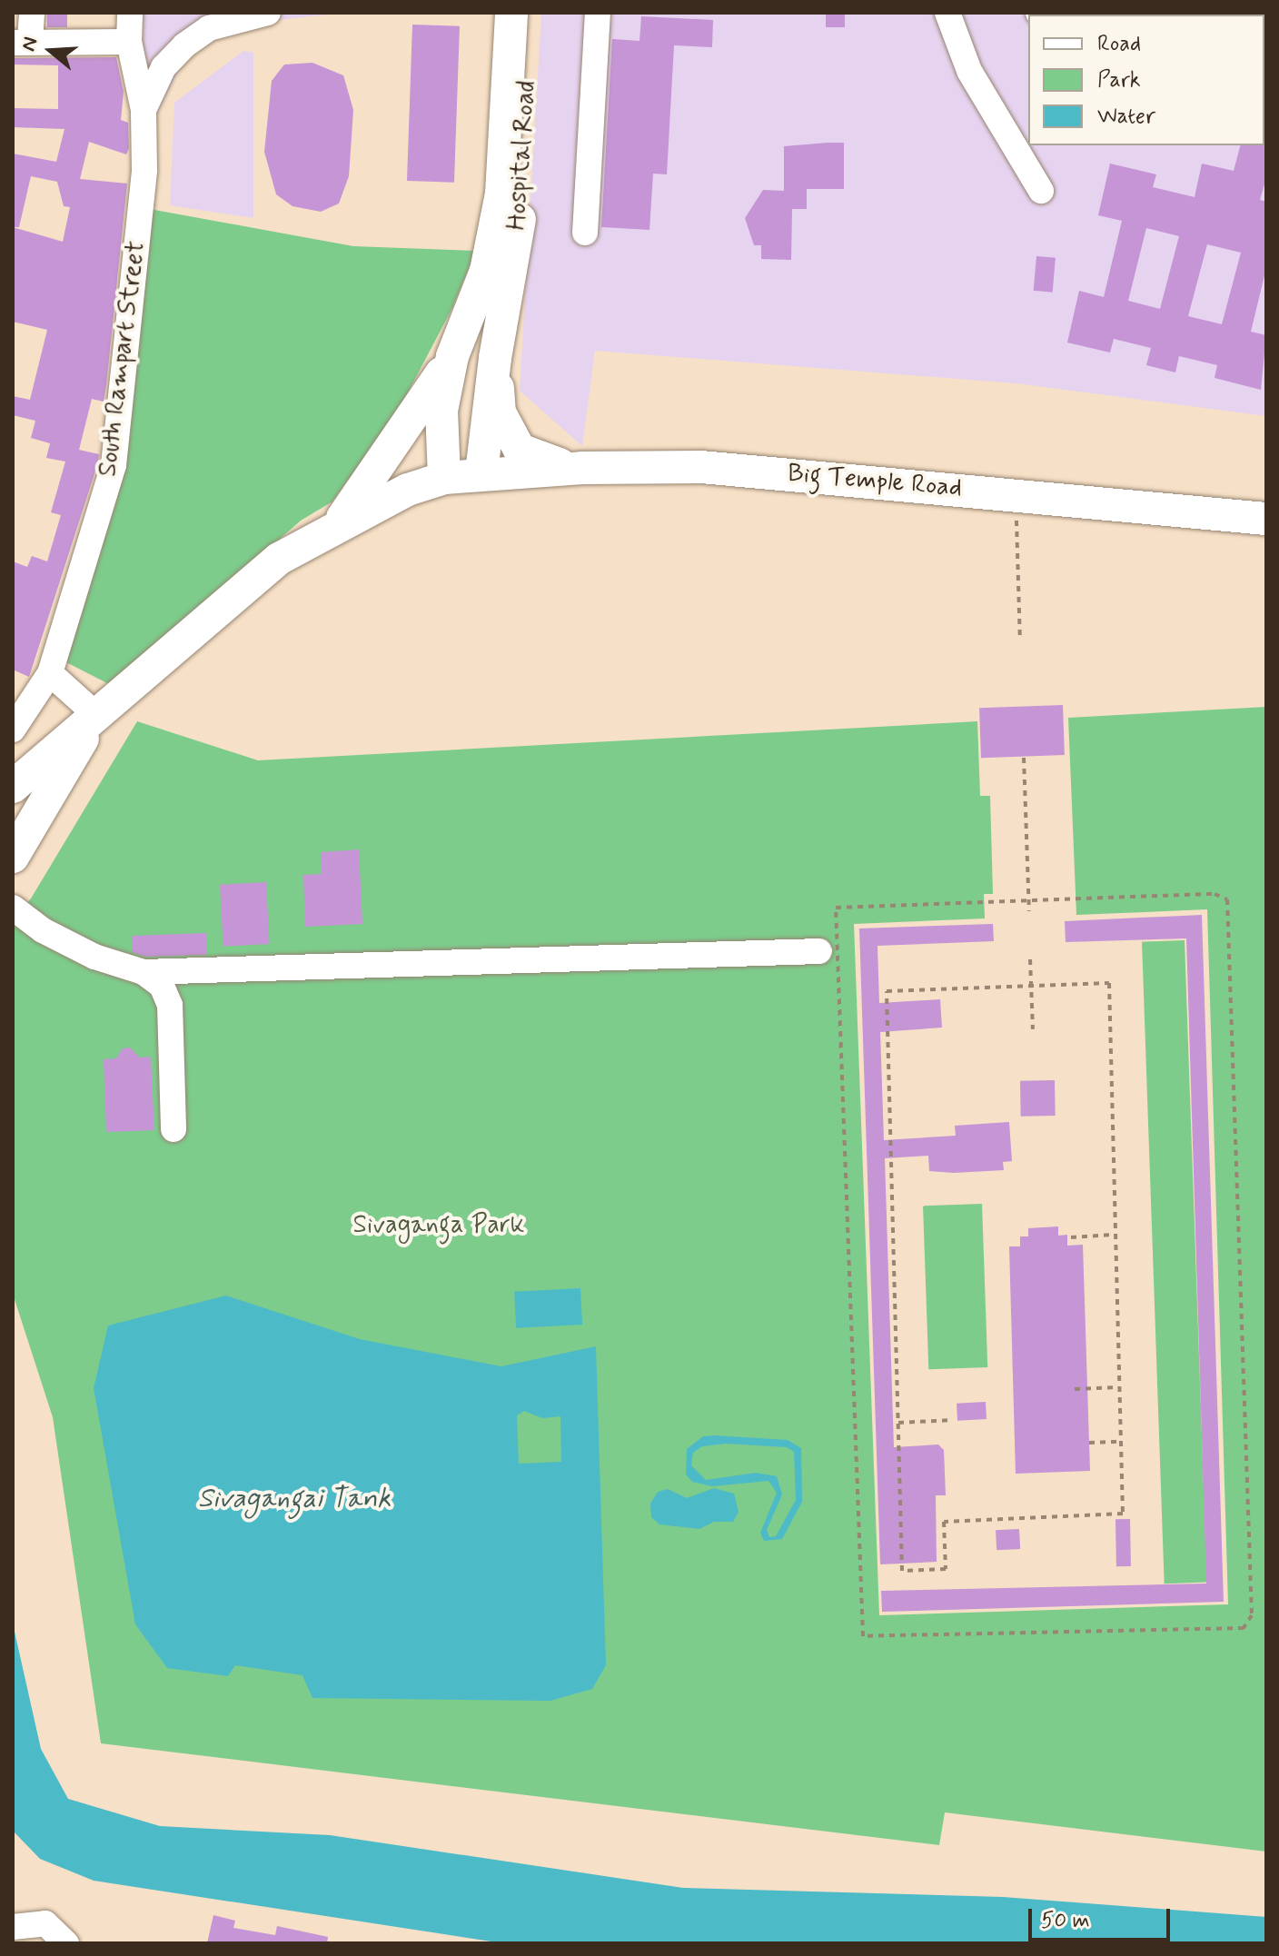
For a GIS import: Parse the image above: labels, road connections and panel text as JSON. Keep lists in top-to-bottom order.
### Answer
{
  "streets": {
    "main road": ["Hospital Road", "Big Temple Road"],
    "street": ["South Rampart Street"]
  },
  "water": ["Sivagangai Tank"],
  "parks": ["Sivaganga Park"],
  "legend": ["Road", "Park", "Water"],
  "scale_bar": "50 m",
  "north": "left"
}
